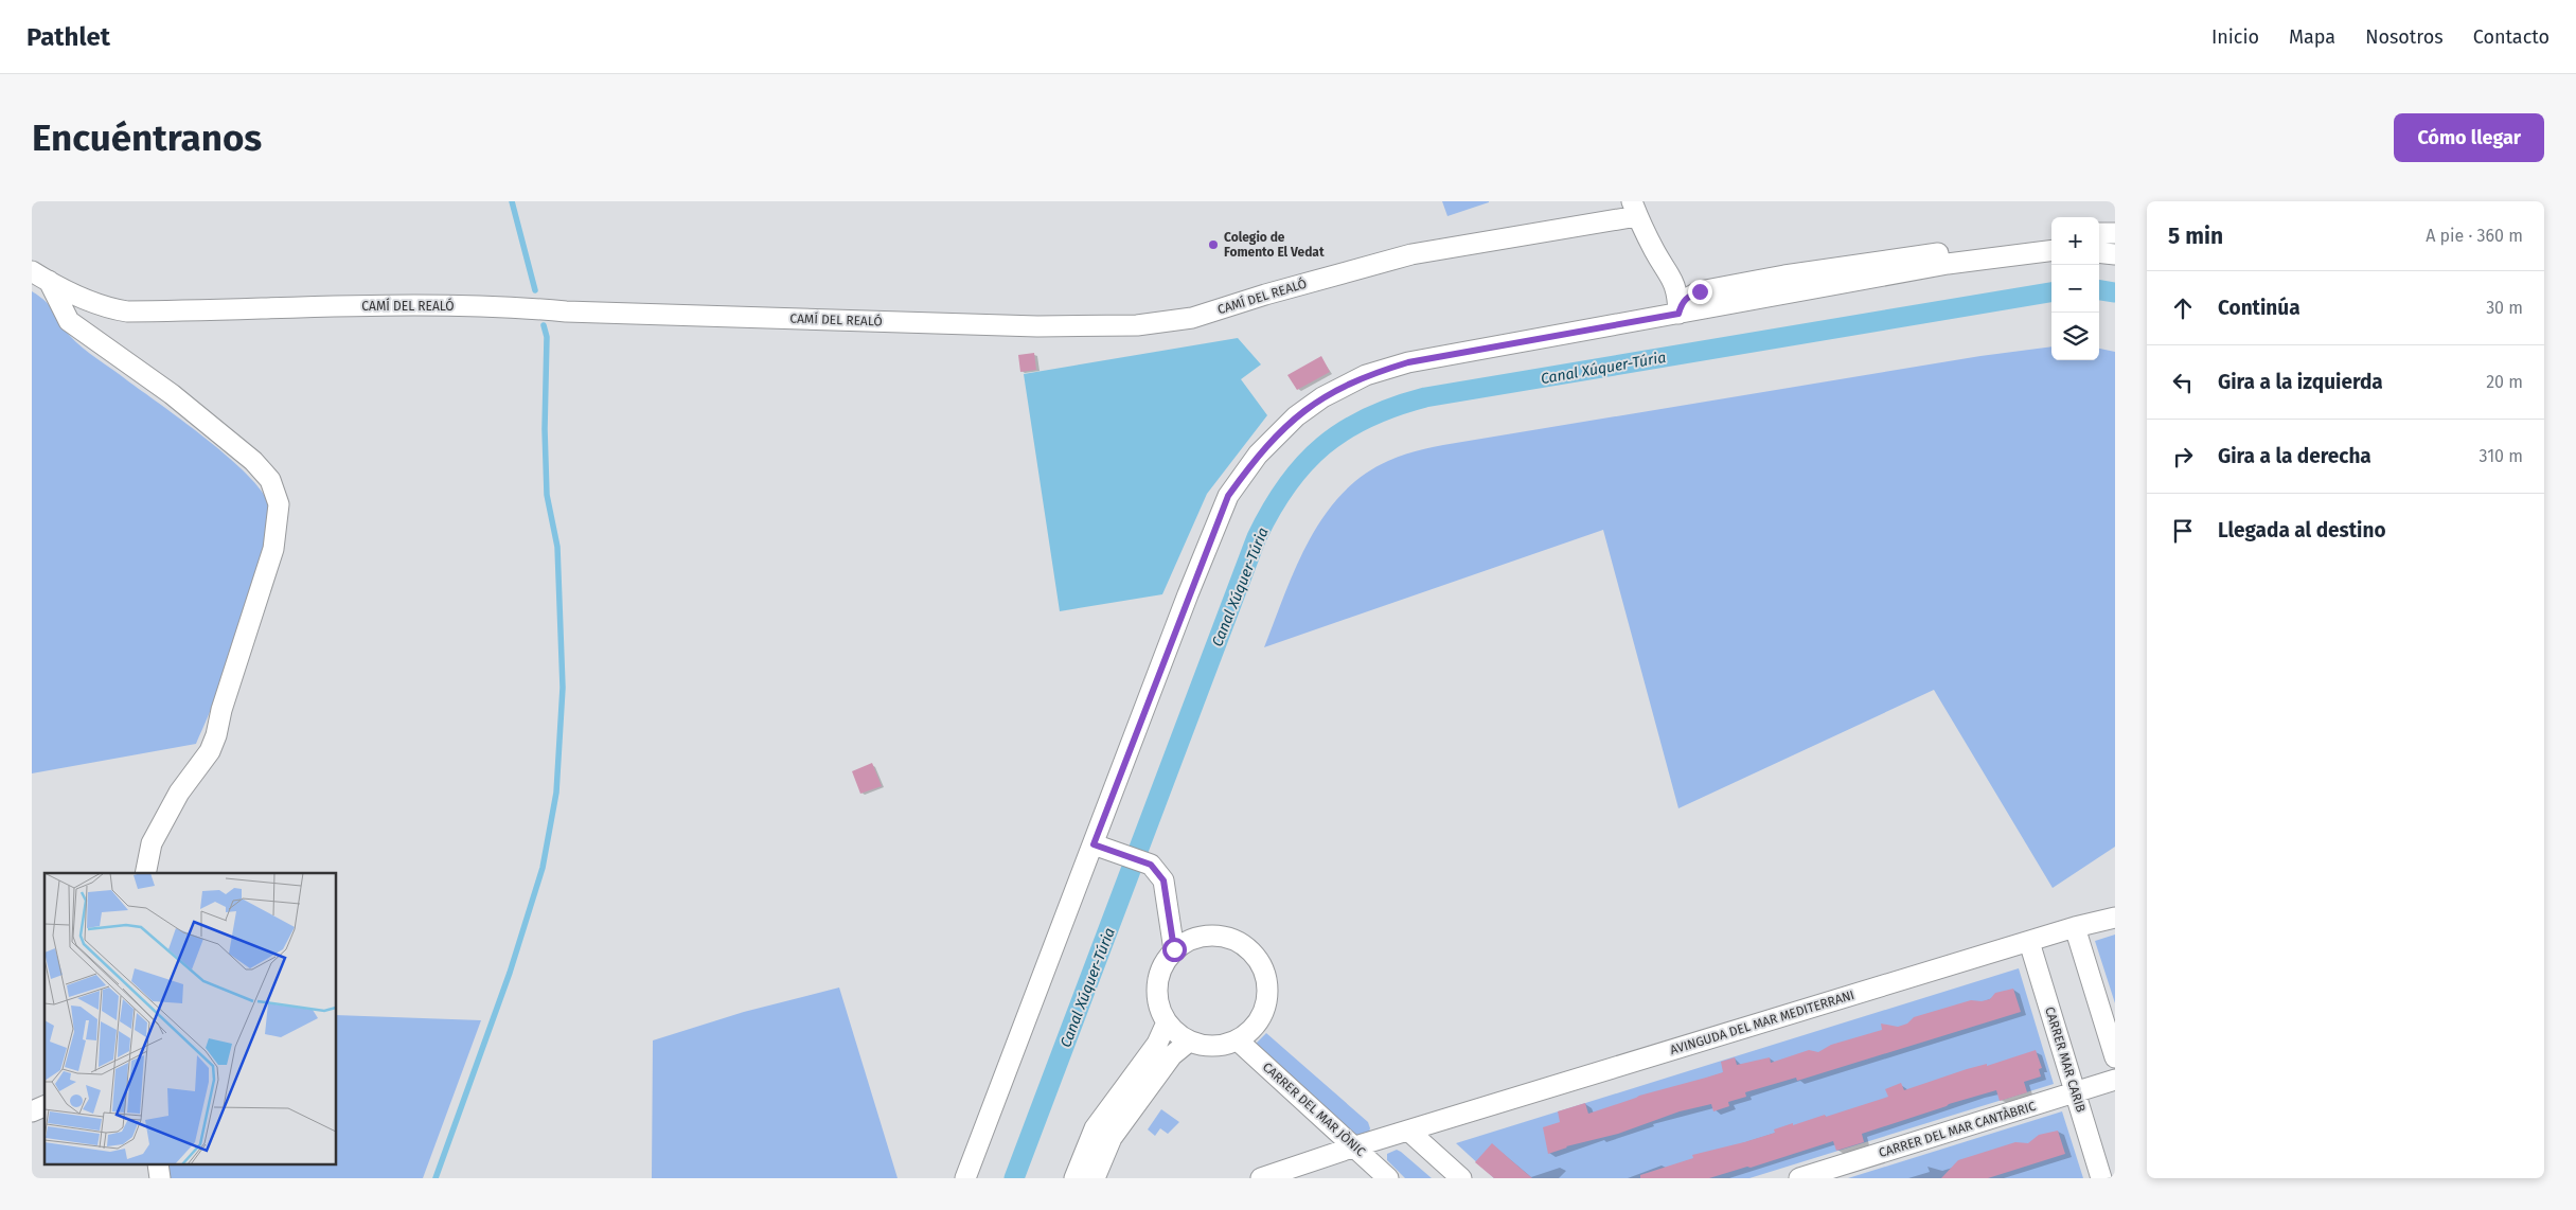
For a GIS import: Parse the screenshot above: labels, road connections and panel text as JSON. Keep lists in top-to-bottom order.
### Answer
{
  "streets": {
    "street": [
      "CAMÍ DEL REALÓ",
      "AVINGUDA DEL MAR MEDITERRANI",
      "CARRER MAR CARIB",
      "CARRER DEL MAR JÒNIC",
      "CARRER DEL MAR CANTÀBRIC"
    ]
  },
  "crossings": [
    ["AVINGUDA DEL MAR MEDITERRANI", "CARRER MAR CARIB"],
    ["AVINGUDA DEL MAR MEDITERRANI", "CARRER DEL MAR JÒNIC"],
    ["CARRER MAR CARIB", "CARRER DEL MAR CANTÀBRIC"]
  ],
  "water": ["Canal Xúquer-Túria"],
  "places": ["Colegio de Fomento El Vedat"],
  "page": {
    "header": "Pathlet",
    "nav": [
      "Inicio",
      "Mapa",
      "Nosotros",
      "Contacto"
    ],
    "buttons": "Cómo llegar",
    "title": "Encuéntranos",
    "heading": ["5 min", "A pie · 360 m"],
    "map_buttons": ["+", "−"],
    "list": [
      ["Continúa", "30 m"],
      ["Gira a la izquierda", "20 m"],
      ["Gira a la derecha", "310 m"],
      "Llegada al destino"
    ]
  }
}
